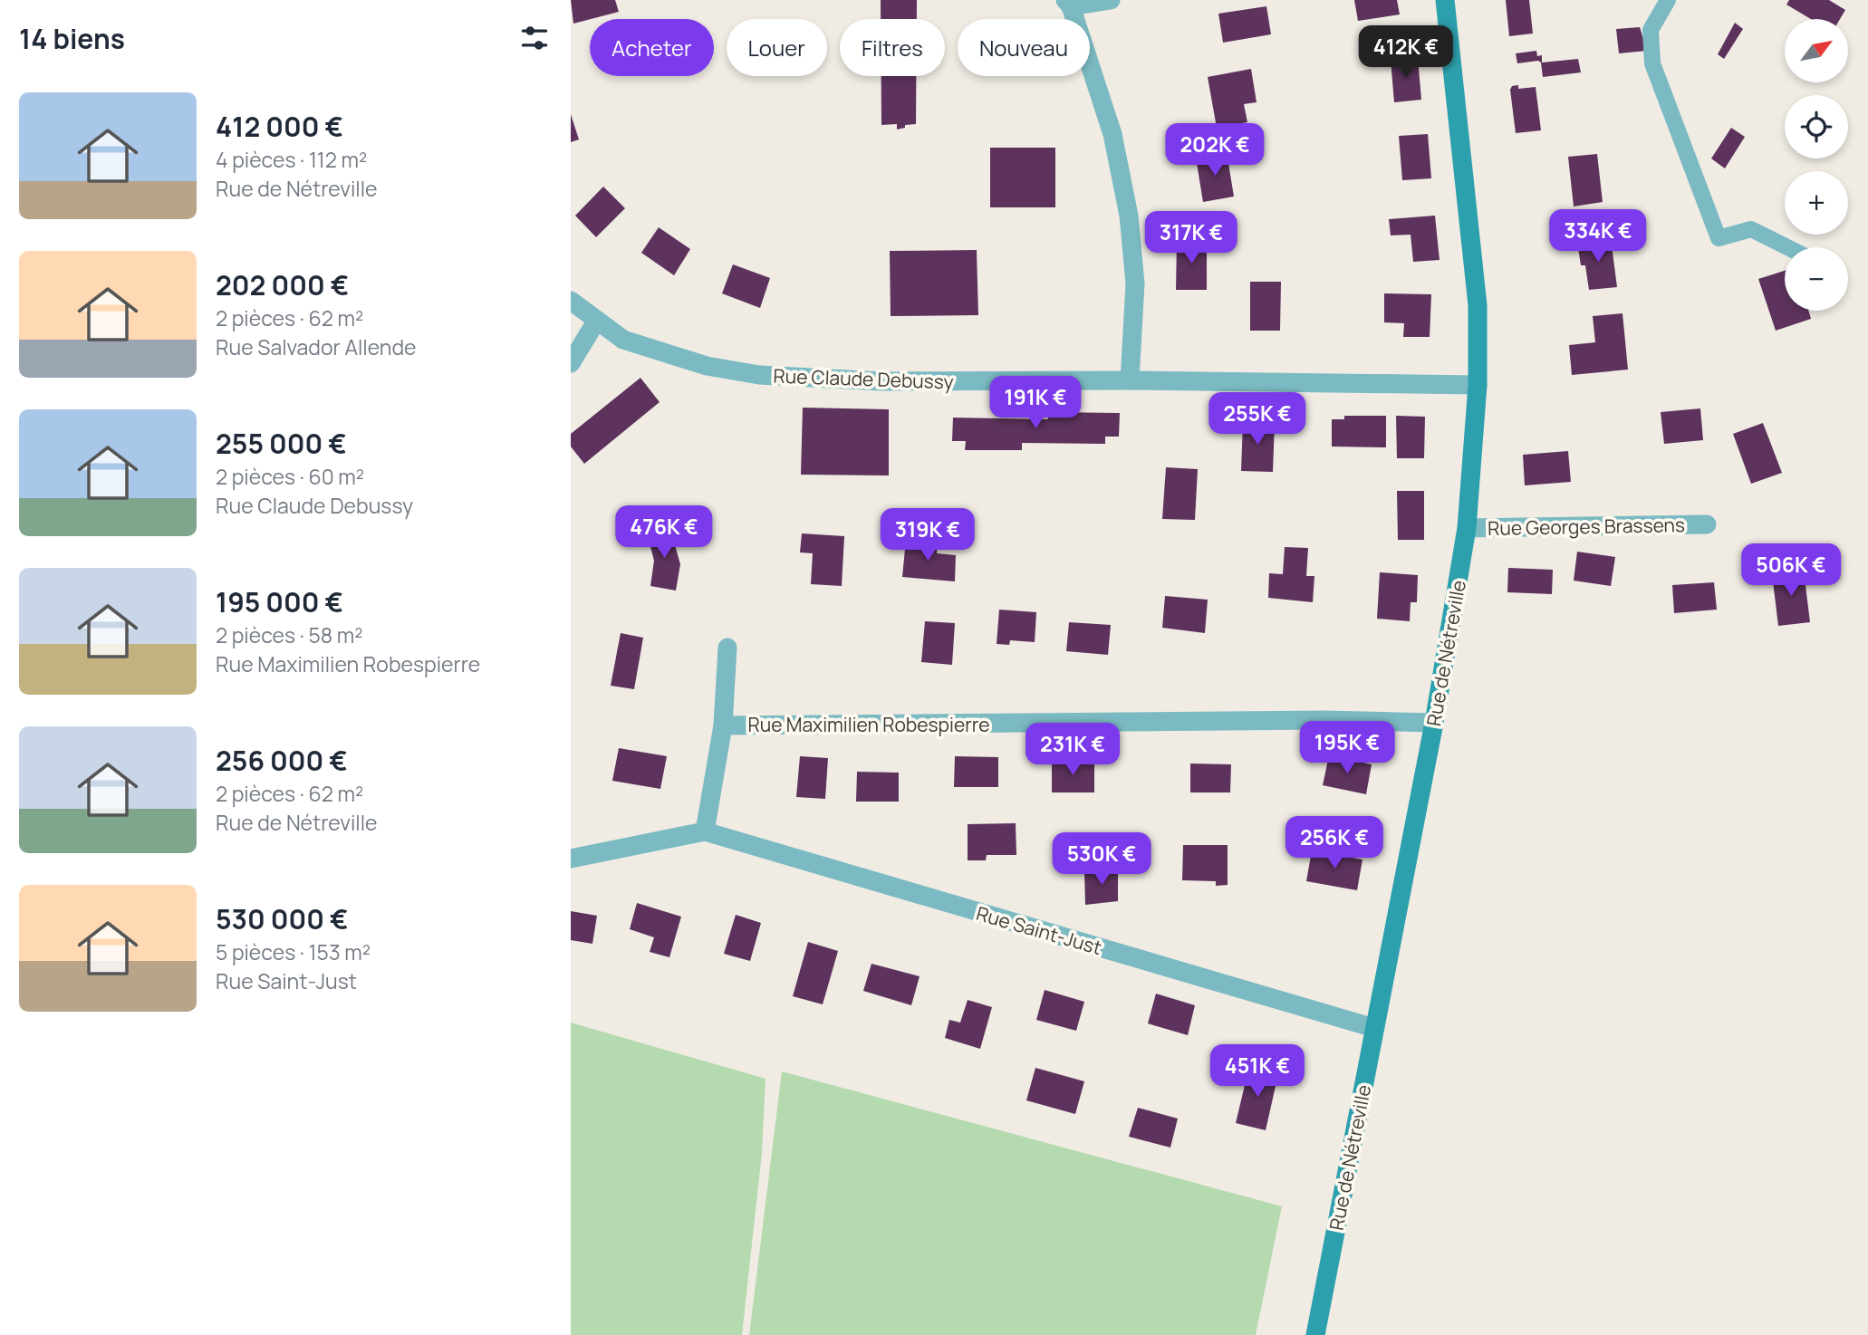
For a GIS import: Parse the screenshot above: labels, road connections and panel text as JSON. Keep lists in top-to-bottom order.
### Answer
{
  "streets": {
    "street": [
      "Rue Claude Debussy",
      "Rue Georges Brassens",
      "Rue de Nétreville",
      "Rue Maximilien Robespierre",
      "Rue Saint-Just"
    ]
  },
  "crossings": [
    ["Rue Claude Debussy", "Rue de Nétreville"],
    ["Rue Georges Brassens", "Rue de Nétreville"],
    ["Rue de Nétreville", "Rue Maximilien Robespierre"],
    ["Rue de Nétreville", "Rue Saint-Just"],
    ["Rue Maximilien Robespierre", "Rue Saint-Just"]
  ],
  "north": "top right",
  "page": {
    "heading": "14 biens",
    "map_buttons": ["+", "−"],
    "chip": [
      "Acheter",
      "Louer",
      "Filtres",
      "Nouveau"
    ],
    "price": [
      "412K €",
      "202K €",
      "334K €",
      "317K €",
      "191K €",
      "255K €",
      "476K €",
      "319K €",
      "506K €",
      "195K €",
      "231K €",
      "256K €",
      "530K €",
      "451K €"
    ],
    "list": [
      {
        "name": "412 000 €",
        "note": "4 pièces · 112 m² · Rue de Nétreville"
      },
      {
        "name": "202 000 €",
        "note": "2 pièces · 62 m² · Rue Salvador Allende"
      },
      {
        "name": "255 000 €",
        "note": "2 pièces · 60 m² · Rue Claude Debussy"
      },
      {
        "name": "195 000 €",
        "note": "2 pièces · 58 m² · Rue Maximilien Robespierre"
      },
      {
        "name": "256 000 €",
        "note": "2 pièces · 62 m² · Rue de Nétreville"
      },
      {
        "name": "530 000 €",
        "note": "5 pièces · 153 m² · Rue Saint-Just"
      }
    ]
  }
}
